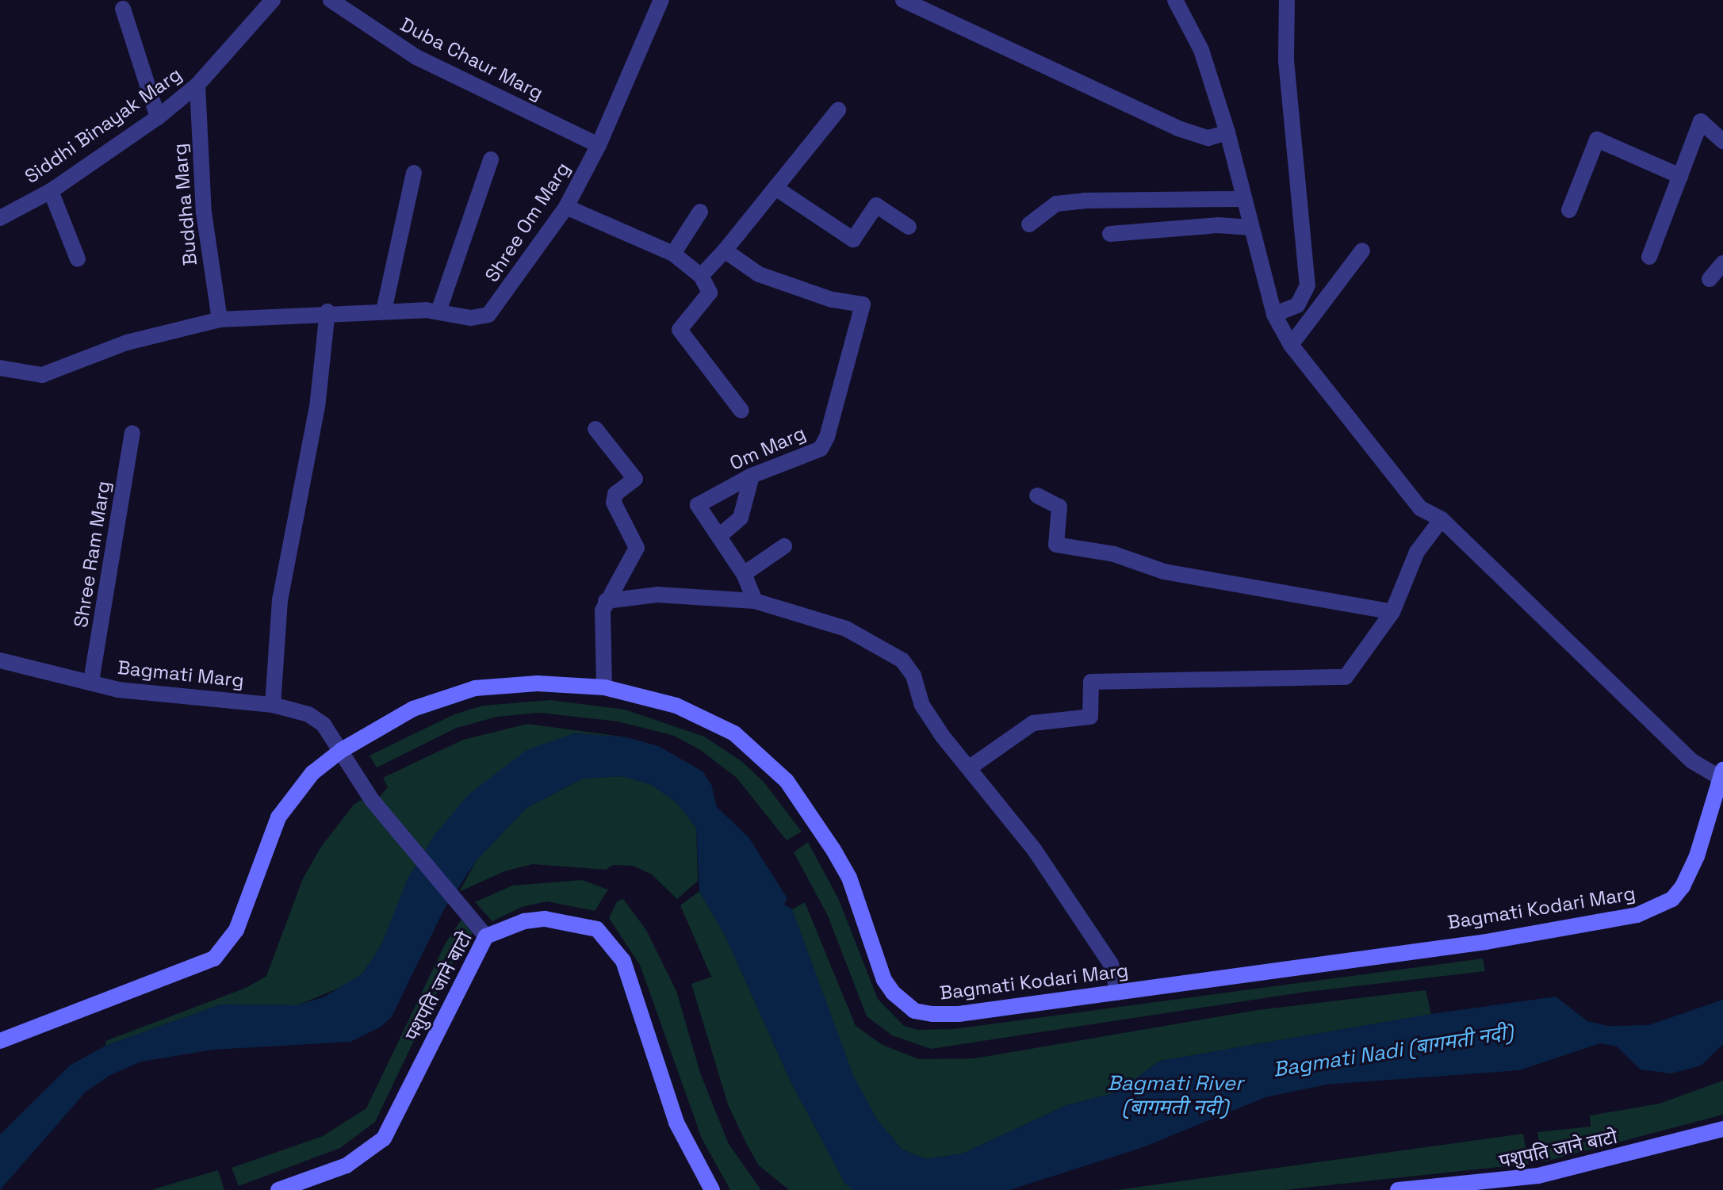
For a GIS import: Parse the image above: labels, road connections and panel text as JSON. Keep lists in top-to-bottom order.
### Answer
{
  "streets": {
    "main road": ["Bagmati Kodari Marg", "पशुपति जाने बाटो"],
    "street": [
      "Duba Chaur Marg",
      "Siddhi Binayak Marg",
      "Buddha Marg",
      "Shree Om Marg",
      "Om Marg",
      "Shree Ram Marg",
      "Bagmati Marg"
    ]
  },
  "crossings": [
    ["Duba Chaur Marg", "Shree Om Marg"],
    ["Siddhi Binayak Marg", "Buddha Marg"],
    ["Buddha Marg", "Shree Om Marg"],
    ["Shree Ram Marg", "Bagmati Marg"],
    ["Bagmati Marg", "Bagmati Kodari Marg"],
    ["Bagmati Marg", "पशुपति जाने बाटो"]
  ],
  "water": ["Bagmati Nadi (बागमती नदी)", "Bagmati River (बागमती नदी)"]
}
